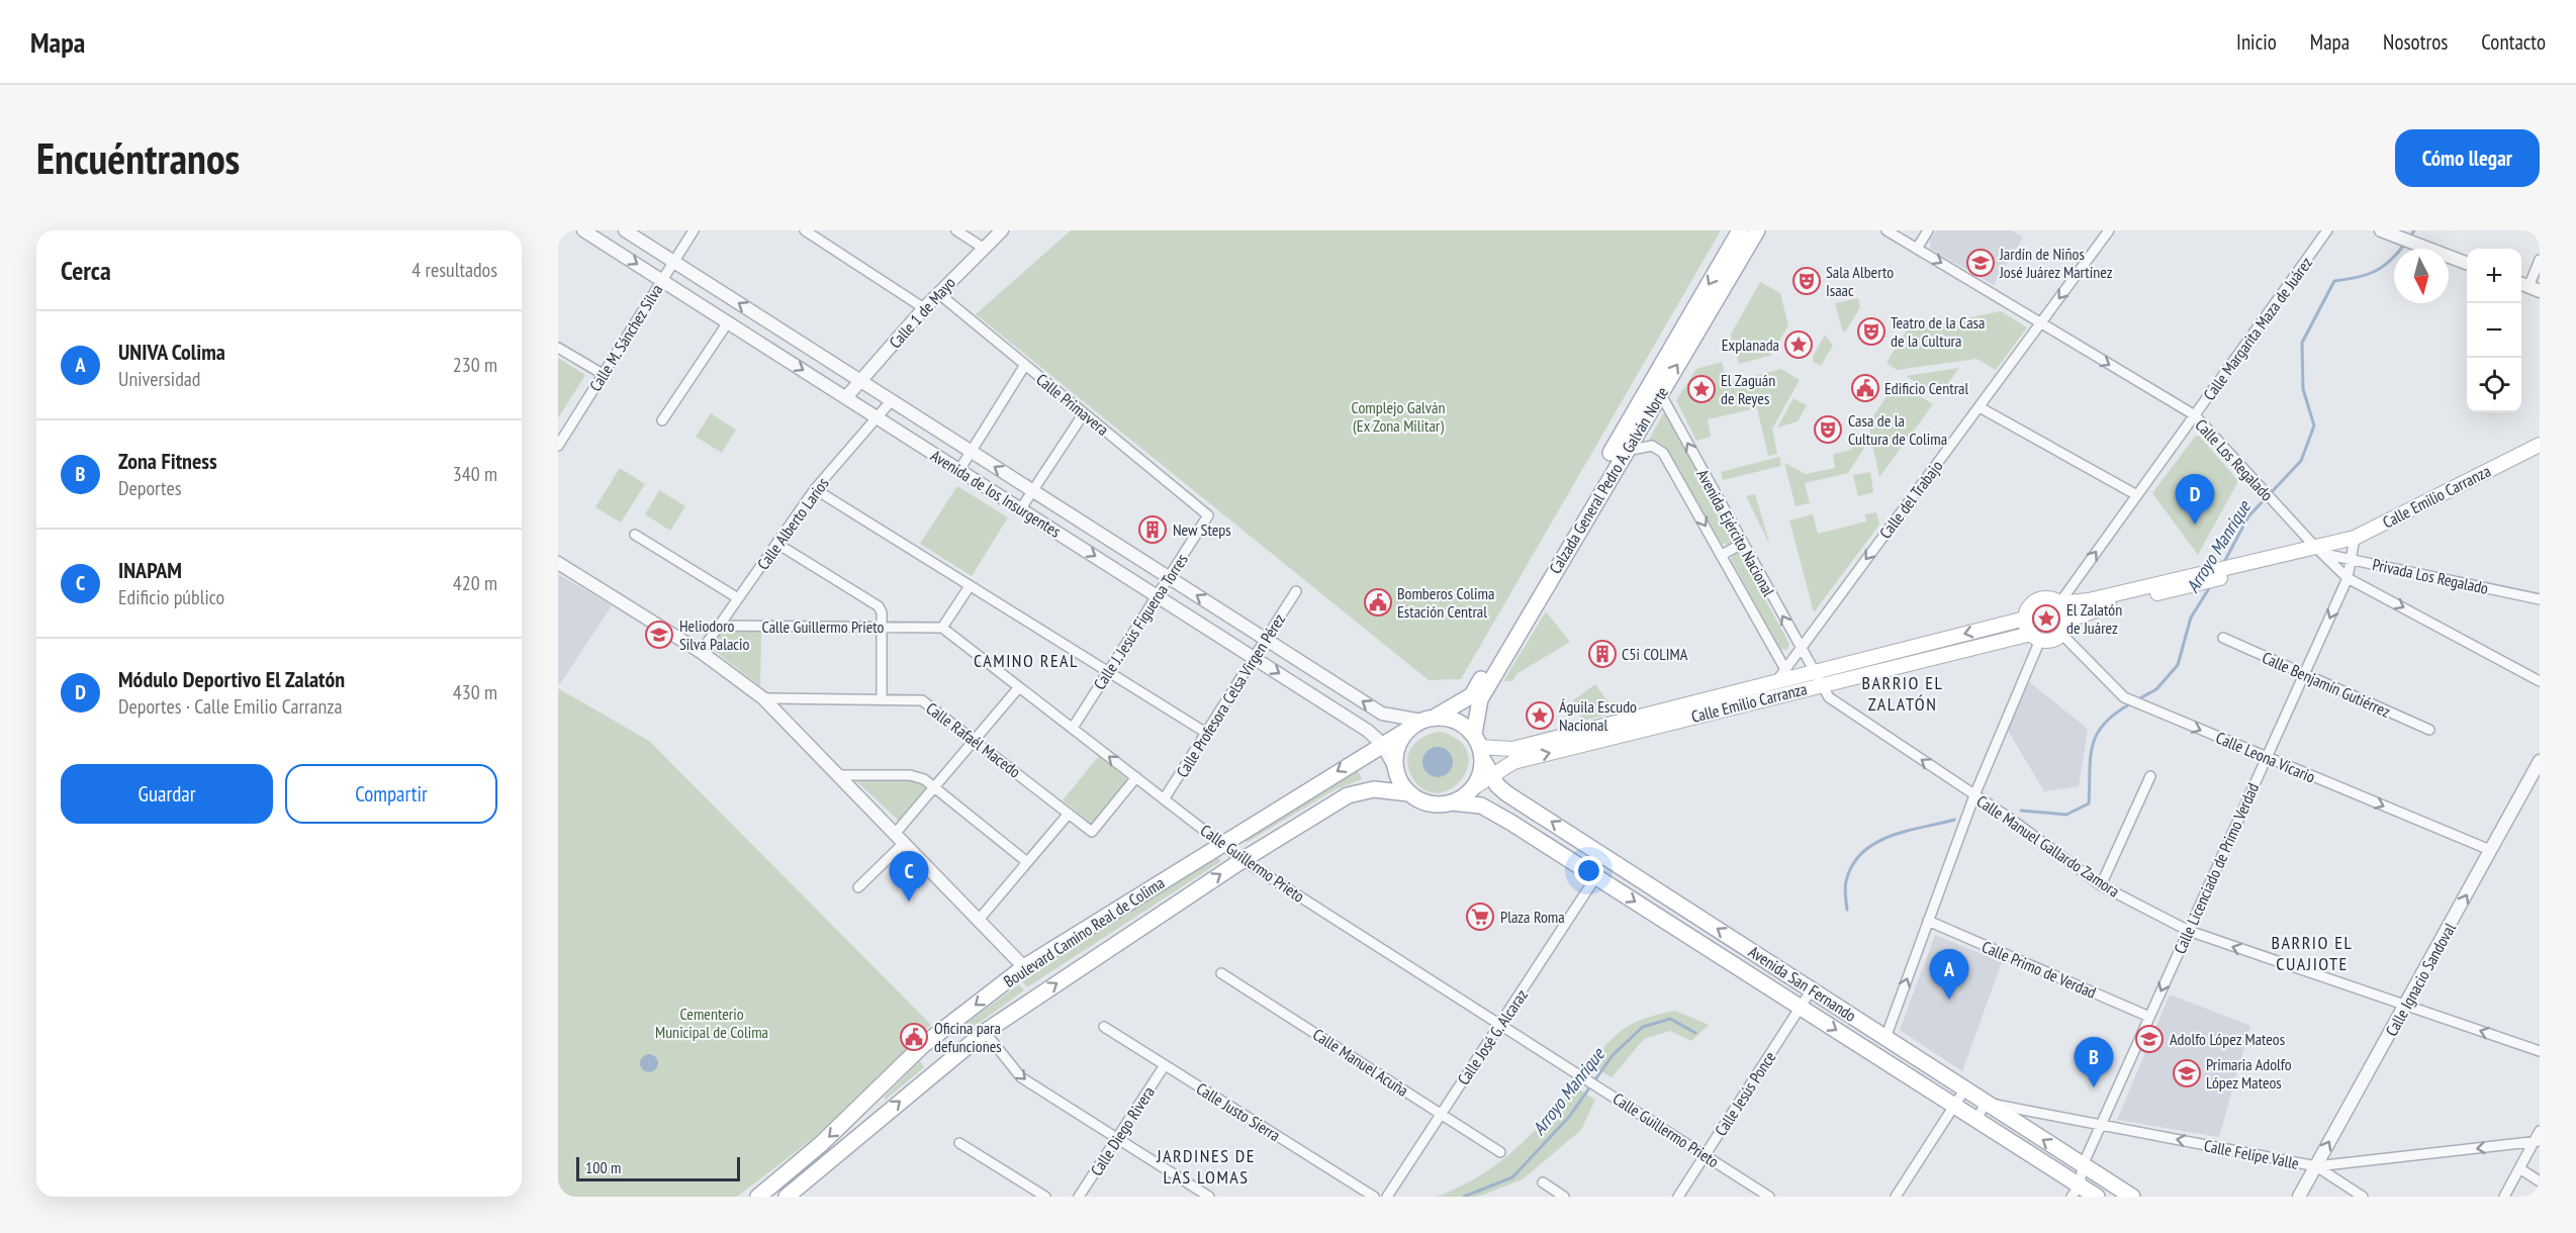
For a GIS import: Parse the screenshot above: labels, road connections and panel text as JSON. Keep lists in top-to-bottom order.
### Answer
{
  "streets": {
    "main road": [
      "Calzada General Pedro A. Galván Norte",
      "Calle Emilio Carranza",
      "Boulevard Camino Real de Colima",
      "Avenida San Fernando"
    ],
    "street": [
      "Calle 1 de Mayo",
      "Calle Margarita Maza de Juárez",
      "Calle M. Sánchez Silva",
      "Calle Primavera",
      "Calle Los Regalado",
      "Avenida de los Insurgentes",
      "Calle del Trabajo",
      "Calle Alberto Larios",
      "Avenida Ejército Nacional",
      "Privada Los Regalado",
      "Calle J. Jesús Figueroa Torres",
      "Calle Guillermo Prieto",
      "Calle Benjamín Gutiérrez",
      "Calle Profesora Celsa Virgen Pérez",
      "Calle Rafaél Macedo",
      "Calle Leona Vicario",
      "Calle Manuel Gallardo Zamora",
      "Calle Licenciado de Primo Verdad",
      "Calle Primo de Verdad",
      "Calle Ignacio Sandoval",
      "Calle José G. Alcaraz",
      "Calle Manuel Acuña",
      "Calle Jesús Ponce",
      "Calle Justo Sierra",
      "Calle Diego Rivera",
      "Calle Felipe Valle"
    ]
  },
  "crossings": [
    ["Calle 1 de Mayo", "Calle Primavera"],
    ["Calle 1 de Mayo", "Avenida de los Insurgentes"],
    ["Calle Margarita Maza de Juárez", "Calle Los Regalado"],
    ["Calle Margarita Maza de Juárez", "Calle Emilio Carranza"],
    ["Calle Margarita Maza de Juárez", "Calle Leona Vicario"],
    ["Calle M. Sánchez Silva", "Avenida de los Insurgentes"],
    ["Calle Primavera", "Calle J. Jesús Figueroa Torres"],
    ["Calle Los Regalado", "Calle Emilio Carranza"],
    ["Calle Los Regalado", "Calle del Trabajo"],
    ["Calle Los Regalado", "Privada Los Regalado"],
    ["Calle Los Regalado", "Calle Licenciado de Primo Verdad"],
    ["Calzada General Pedro A. Galván Norte", "Avenida de los Insurgentes"],
    ["Calzada General Pedro A. Galván Norte", "Calle Emilio Carranza"],
    ["Calzada General Pedro A. Galván Norte", "Avenida Ejército Nacional"],
    ["Calzada General Pedro A. Galván Norte", "Boulevard Camino Real de Colima"],
    ["Calzada General Pedro A. Galván Norte", "Avenida San Fernando"],
    ["Avenida de los Insurgentes", "Calle Emilio Carranza"],
    ["Avenida de los Insurgentes", "Calle Alberto Larios"],
    ["Avenida de los Insurgentes", "Calle J. Jesús Figueroa Torres"],
    ["Avenida de los Insurgentes", "Calle Profesora Celsa Virgen Pérez"],
    ["Avenida de los Insurgentes", "Boulevard Camino Real de Colima"],
    ["Avenida de los Insurgentes", "Avenida San Fernando"],
    ["Calle Emilio Carranza", "Calle del Trabajo"],
    ["Calle Emilio Carranza", "Avenida Ejército Nacional"],
    ["Calle Emilio Carranza", "Privada Los Regalado"],
    ["Calle Emilio Carranza", "Calle Leona Vicario"],
    ["Calle Emilio Carranza", "Calle Manuel Gallardo Zamora"],
    ["Calle Emilio Carranza", "Calle Licenciado de Primo Verdad"],
    ["Calle Emilio Carranza", "Boulevard Camino Real de Colima"],
    ["Calle Emilio Carranza", "Avenida San Fernando"],
    ["Calle del Trabajo", "Avenida Ejército Nacional"],
    ["Calle Alberto Larios", "Calle Guillermo Prieto"],
    ["Avenida Ejército Nacional", "Calle Manuel Gallardo Zamora"],
    ["Privada Los Regalado", "Calle Licenciado de Primo Verdad"],
    ["Calle J. Jesús Figueroa Torres", "Calle Guillermo Prieto"],
    ["Calle Guillermo Prieto", "Calle Profesora Celsa Virgen Pérez"],
    ["Calle Guillermo Prieto", "Calle Rafaél Macedo"],
    ["Calle Guillermo Prieto", "Boulevard Camino Real de Colima"],
    ["Calle Guillermo Prieto", "Calle José G. Alcaraz"],
    ["Calle Guillermo Prieto", "Calle Jesús Ponce"],
    ["Calle Benjamín Gutiérrez", "Calle Licenciado de Primo Verdad"],
    ["Calle Leona Vicario", "Calle Licenciado de Primo Verdad"],
    ["Calle Leona Vicario", "Calle Ignacio Sandoval"],
    ["Calle Manuel Gallardo Zamora", "Calle Licenciado de Primo Verdad"],
    ["Calle Manuel Gallardo Zamora", "Calle Ignacio Sandoval"],
    ["Calle Licenciado de Primo Verdad", "Calle Primo de Verdad"],
    ["Calle Licenciado de Primo Verdad", "Avenida San Fernando"],
    ["Calle Licenciado de Primo Verdad", "Calle Felipe Valle"],
    ["Boulevard Camino Real de Colima", "Avenida San Fernando"],
    ["Calle Ignacio Sandoval", "Calle Felipe Valle"],
    ["Avenida San Fernando", "Calle José G. Alcaraz"],
    ["Avenida San Fernando", "Calle Jesús Ponce"],
    ["Avenida San Fernando", "Calle Felipe Valle"],
    ["Calle José G. Alcaraz", "Calle Manuel Acuña"],
    ["Calle Justo Sierra", "Calle Diego Rivera"]
  ],
  "one_way": [
    "Calle Los Regalado",
    "Calle del Trabajo",
    "Calle Leona Vicario",
    "Calle Manuel Gallardo Zamora",
    "Calle Ignacio Sandoval",
    "Calle Felipe Valle"
  ],
  "districts": [
    "CAMINO REAL",
    "BARRIO EL ZALATÓN",
    "BARRIO EL CUAJIOTE",
    "JARDINES DE LAS LOMAS"
  ],
  "water": ["Arroyo Manrique"],
  "parks": ["Complejo Galván (Ex Zona Militar)", "Cementerio Municipal de Colima"],
  "places": {
    "school or university": [
      "Jardín de Niños José Juárez Martínez",
      "Heliodoro Silva Palacio",
      "Adolfo López Mateos",
      "Primaria Adolfo López Mateos"
    ],
    "theatre": ["Sala Alberto Isaac", "Teatro de la Casa de la Cultura", "Casa de la Cultura de Colima"],
    "place": [
      "Explanada",
      "El Zaguán de Reyes",
      "El Zalatón de Juárez",
      "Águila Escudo Nacional"
    ],
    "public building": ["Edificio Central", "Bomberos Colima Estación Central", "Oficina para defunciones"],
    "building": ["New Steps", "C5i COLIMA"],
    "supermarket": ["Plaza Roma"]
  },
  "scale_bar": "100 m",
  "north": "bottom",
  "page": {
    "header": "Mapa",
    "nav": [
      "Inicio",
      "Mapa",
      "Nosotros",
      "Contacto"
    ],
    "buttons": [
      "Cómo llegar",
      ["Guardar", "Compartir"]
    ],
    "title": "Encuéntranos",
    "heading": ["Cerca", "4 resultados"],
    "map_buttons": ["+", "−"],
    "list": [
      {
        "mark": "A",
        "name": "UNIVA Colima",
        "note": "Universidad",
        "value": "230 m"
      },
      {
        "mark": "B",
        "name": "Zona Fitness",
        "note": "Deportes",
        "value": "340 m"
      },
      {
        "mark": "C",
        "name": "INAPAM",
        "note": "Edificio público",
        "value": "420 m"
      },
      {
        "mark": "D",
        "name": "Módulo Deportivo El Zalatón",
        "note": "Deportes · Calle Emilio Carranza",
        "value": "430 m"
      }
    ],
    "pins": [
      "D",
      "C",
      "A",
      "B"
    ],
    "scale": "100 m"
  }
}
